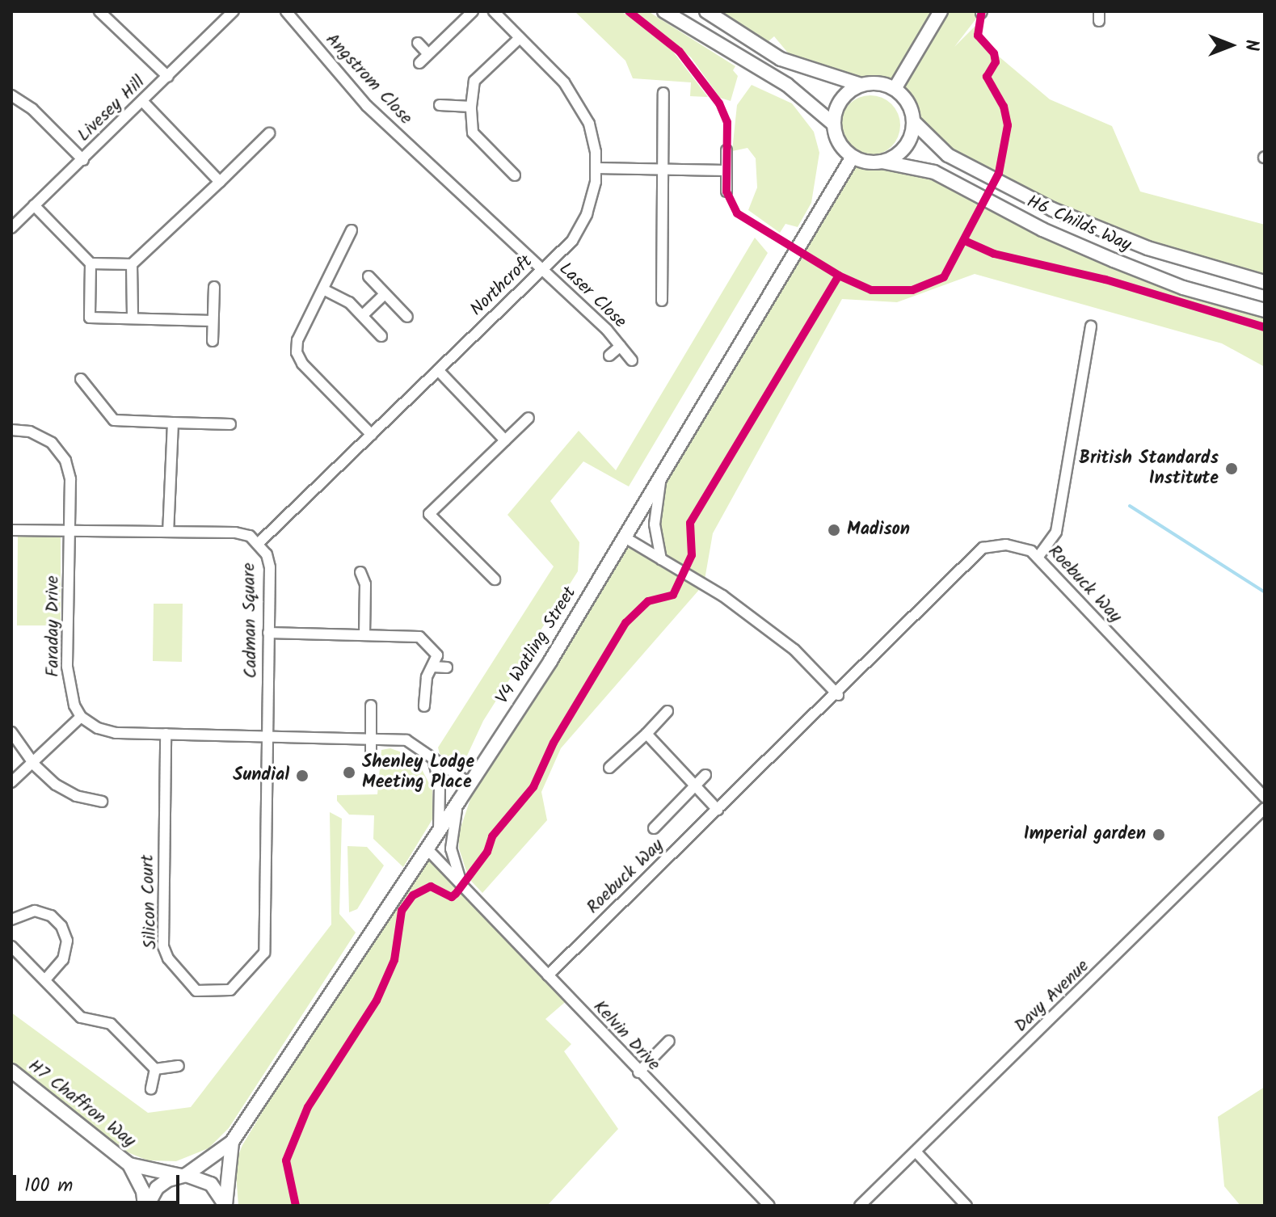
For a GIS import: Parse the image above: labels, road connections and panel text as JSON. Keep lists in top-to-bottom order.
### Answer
{
  "streets": {
    "street": [
      "Angstrom Close",
      "Livesey Hill",
      "H6 Childs Way",
      "Northcroft",
      "Laser Close",
      "Roebuck Way",
      "Cadman Square",
      "Faraday Drive",
      "V4 Watling Street",
      "Silicon Court",
      "Davy Avenue",
      "Kelvin Drive",
      "H7 Chaffron Way"
    ]
  },
  "crossings": [
    ["Angstrom Close", "Northcroft"],
    ["Angstrom Close", "Laser Close"],
    ["H6 Childs Way", "V4 Watling Street"],
    ["Northcroft", "Laser Close"],
    ["Northcroft", "Cadman Square"],
    ["Roebuck Way", "Kelvin Drive"],
    ["Cadman Square", "Faraday Drive"],
    ["Cadman Square", "Silicon Court"],
    ["V4 Watling Street", "Kelvin Drive"],
    ["V4 Watling Street", "H7 Chaffron Way"]
  ],
  "places": [
    "British Standards Institute",
    "Madison",
    "Shenley Lodge Meeting Place",
    "Sundial",
    "Imperial garden"
  ],
  "scale_bar": "100 m",
  "north": "right"
}
